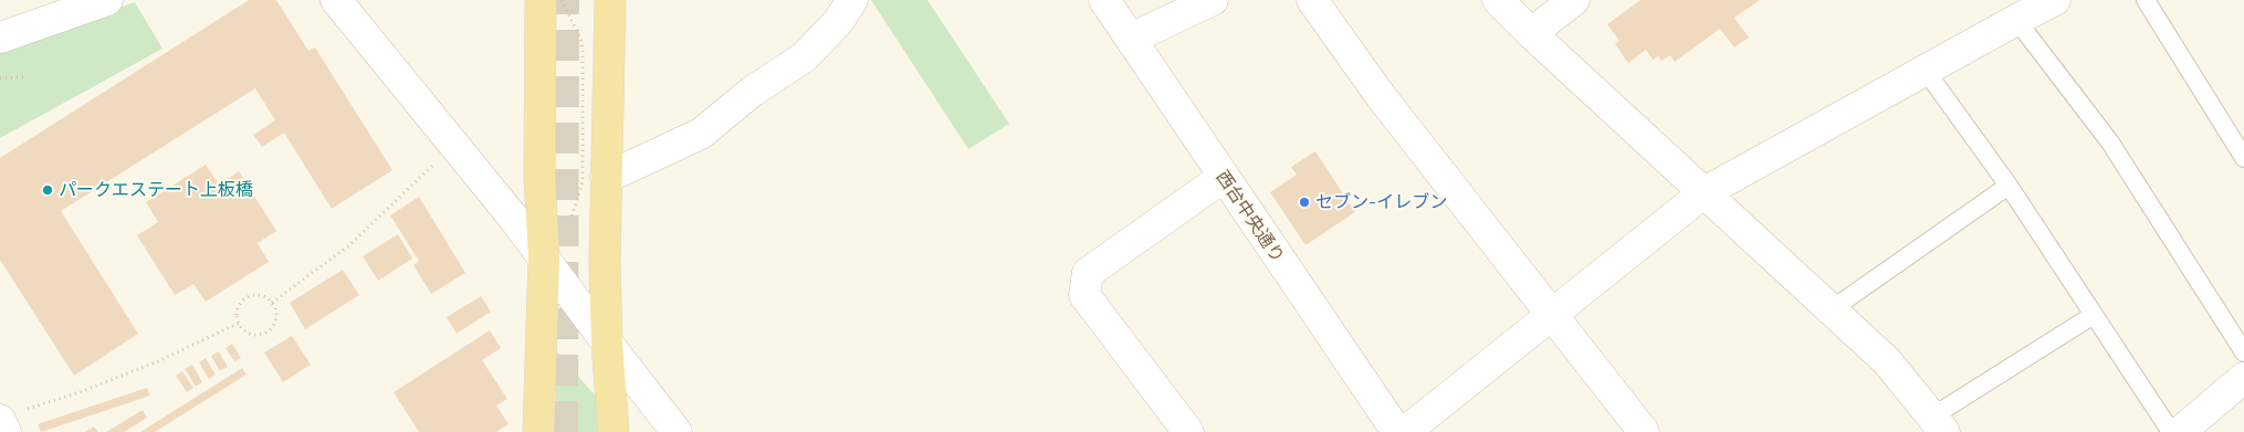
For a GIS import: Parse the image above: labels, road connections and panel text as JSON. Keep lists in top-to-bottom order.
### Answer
{
  "streets": {
    "street": ["西台中央通り"]
  },
  "places": ["パークエステート上板橋", "セブン-イレブン"]
}
